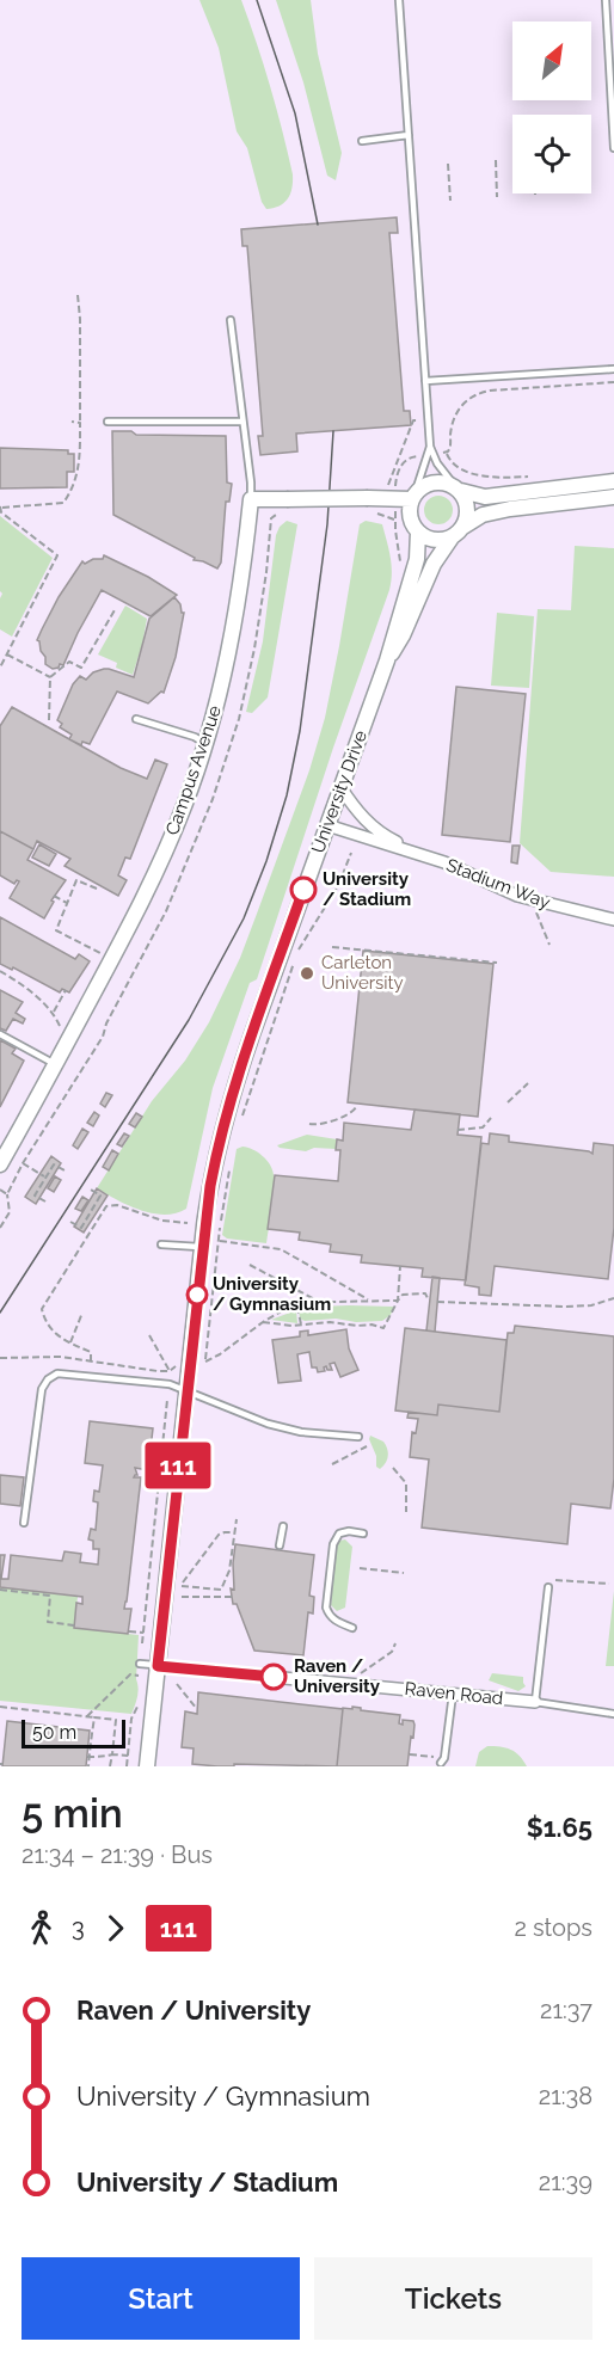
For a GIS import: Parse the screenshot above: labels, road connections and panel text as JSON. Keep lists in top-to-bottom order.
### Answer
{
  "streets": {
    "street": [
      "Campus Avenue",
      "University Drive",
      "Stadium Way",
      "Raven Road"
    ]
  },
  "crossings": [
    ["University Drive", "Stadium Way"],
    ["University Drive", "Raven Road"]
  ],
  "places": [
    "University / Stadium",
    "Carleton University",
    "University / Gymnasium",
    "Raven / University"
  ],
  "lines": ["bus line 111"],
  "scale_bar": "50 m",
  "north": "top right",
  "page": {
    "on_map": "111",
    "scale": "50 m",
    "heading": ["5 min", "21:34 – 21:39 · Bus", "$1.65"],
    "legs": ["3", "111", "2 stops"],
    "list": [
      {
        "name": "Raven / University",
        "value": "21:37"
      },
      {
        "name": "University / Gymnasium",
        "value": "21:38"
      },
      {
        "name": "University / Stadium",
        "value": "21:39"
      }
    ],
    "buttons": ["Start", "Tickets"]
  }
}
